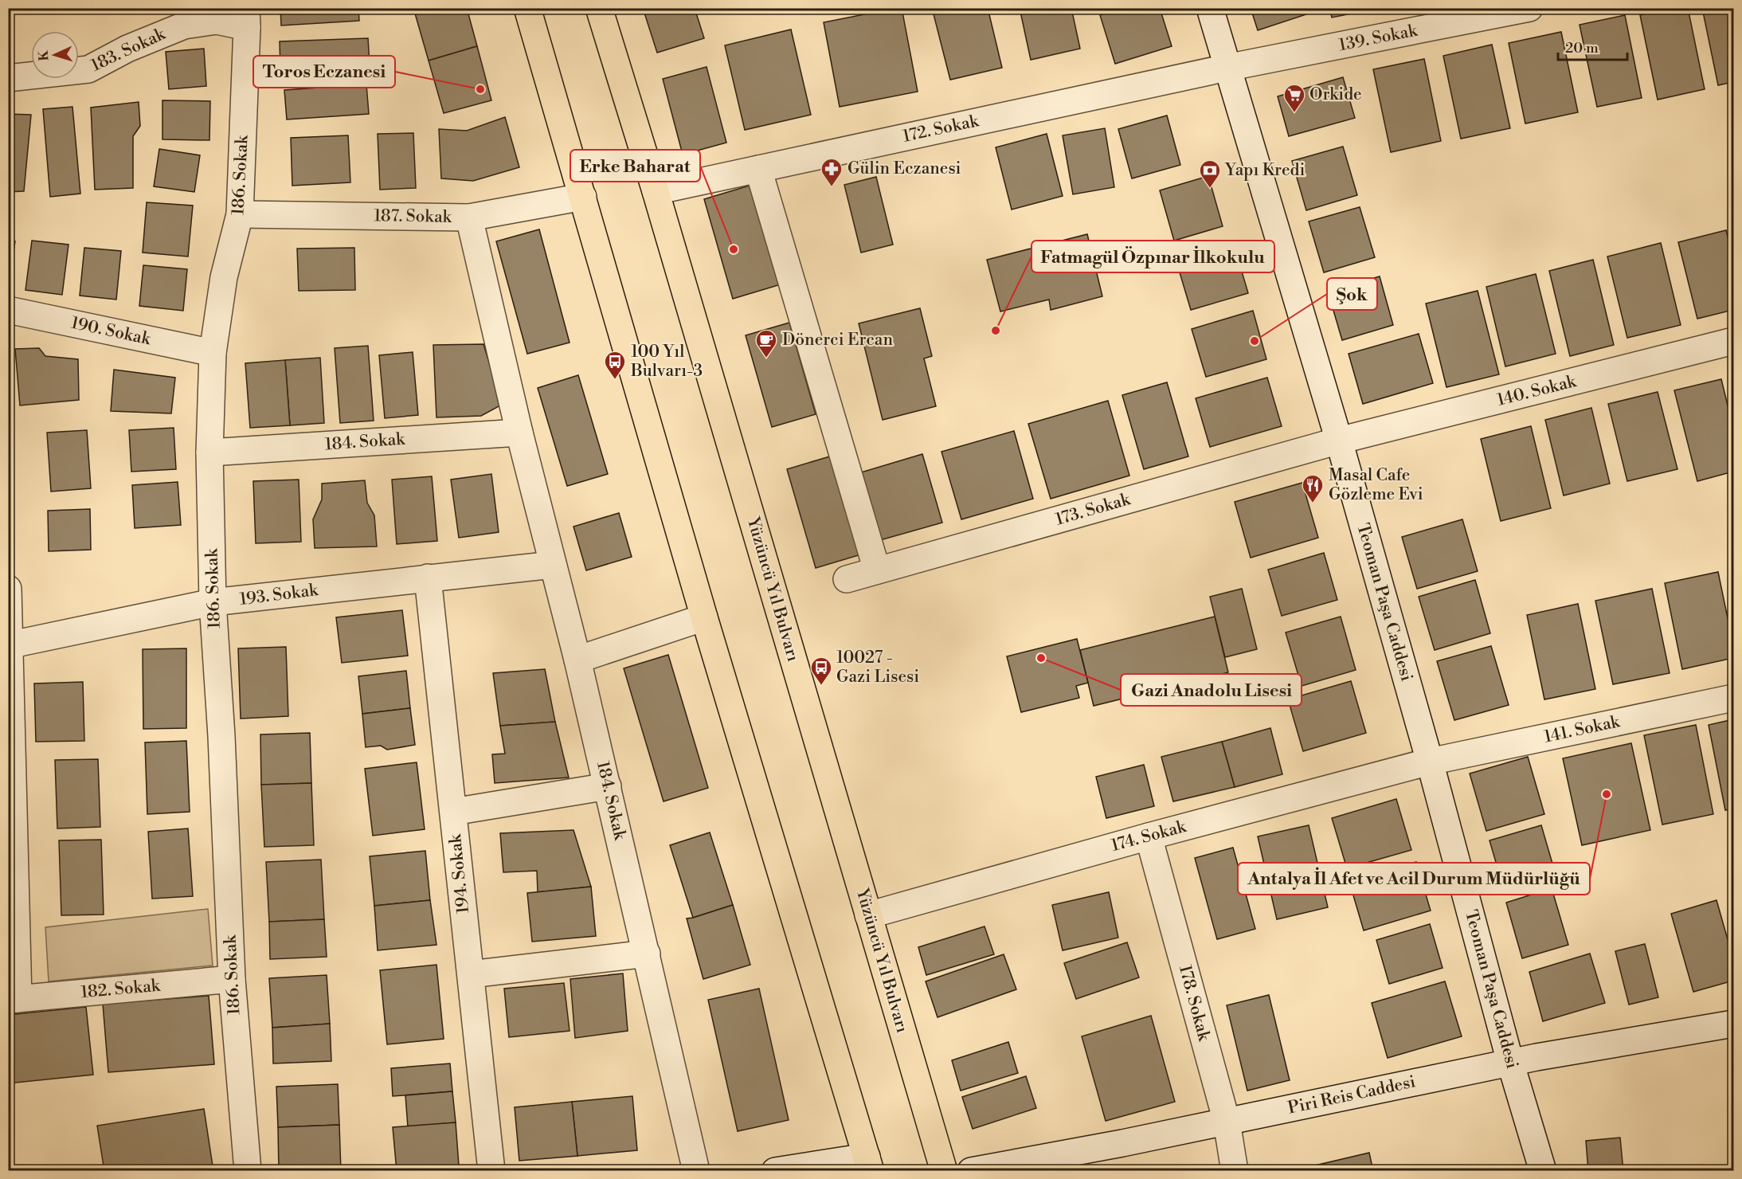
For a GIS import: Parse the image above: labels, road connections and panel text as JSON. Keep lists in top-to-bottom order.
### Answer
{
  "streets": {
    "main road": ["Yüzüncü Yıl Bulvarı"],
    "street": [
      "139. Sokak",
      "183. Sokak",
      "172. Sokak",
      "186. Sokak",
      "187. Sokak",
      "190. Sokak",
      "140. Sokak",
      "184. Sokak",
      "173. Sokak",
      "193. Sokak",
      "Teoman Paşa Caddesi",
      "141. Sokak",
      "174. Sokak",
      "194. Sokak",
      "182. Sokak",
      "178. Sokak",
      "Piri Reis Caddesi"
    ]
  },
  "crossings": [
    ["139. Sokak", "172. Sokak"],
    ["139. Sokak", "Teoman Paşa Caddesi"],
    ["183. Sokak", "186. Sokak"],
    ["172. Sokak", "Yüzüncü Yıl Bulvarı"],
    ["172. Sokak", "Teoman Paşa Caddesi"],
    ["186. Sokak", "187. Sokak"],
    ["186. Sokak", "190. Sokak"],
    ["186. Sokak", "184. Sokak"],
    ["186. Sokak", "193. Sokak"],
    ["186. Sokak", "182. Sokak"],
    ["187. Sokak", "184. Sokak"],
    ["140. Sokak", "173. Sokak"],
    ["140. Sokak", "Teoman Paşa Caddesi"],
    ["184. Sokak", "193. Sokak"],
    ["173. Sokak", "Teoman Paşa Caddesi"],
    ["Yüzüncü Yıl Bulvarı", "174. Sokak"],
    ["193. Sokak", "194. Sokak"],
    ["Teoman Paşa Caddesi", "141. Sokak"],
    ["Teoman Paşa Caddesi", "174. Sokak"],
    ["Teoman Paşa Caddesi", "Piri Reis Caddesi"],
    ["141. Sokak", "174. Sokak"],
    ["174. Sokak", "178. Sokak"],
    ["178. Sokak", "Piri Reis Caddesi"]
  ],
  "places": {
    "other": [
      "Toros Eczanesi",
      "Erke Baharat",
      "Fatmagül Özpınar İlkokulu",
      "Şok",
      "Gazi Anadolu Lisesi",
      "Antalya İl Afet ve Acil Durum Müdürlüğü"
    ],
    "supermarket": ["Orkide"],
    "pharmacy": ["Gülin Eczanesi"],
    "bank": ["Yapı Kredi"],
    "cafe": ["Dönerci Ercan"],
    "bus stop": ["100 Yıl Bulvarı-3", "10027 - Gazi Lisesi"],
    "restaurant": ["Masal Cafe Gözleme Evi"]
  },
  "scale_bar": "20 m",
  "north": "left"
}
